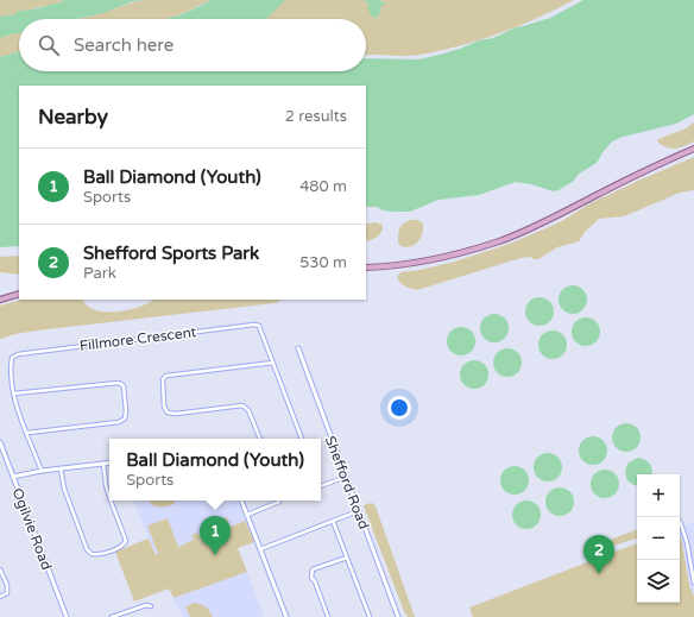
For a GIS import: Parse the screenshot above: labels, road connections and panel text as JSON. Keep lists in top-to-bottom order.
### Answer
{
  "streets": {
    "street": ["Fillmore Crescent", "Shefford Road", "Ogilvie Road"]
  },
  "page": {
    "search": "Search here",
    "heading": ["Nearby", "2 results"],
    "list": [
      {
        "mark": "1",
        "name": "Ball Diamond (Youth)",
        "note": "Sports",
        "value": "480 m"
      },
      {
        "mark": "2",
        "name": "Shefford Sports Park",
        "note": "Park",
        "value": "530 m"
      }
    ],
    "popup": ["Ball Diamond (Youth)", "Sports"],
    "map_buttons": ["+", "−"],
    "pins": ["1", "2"]
  }
}
